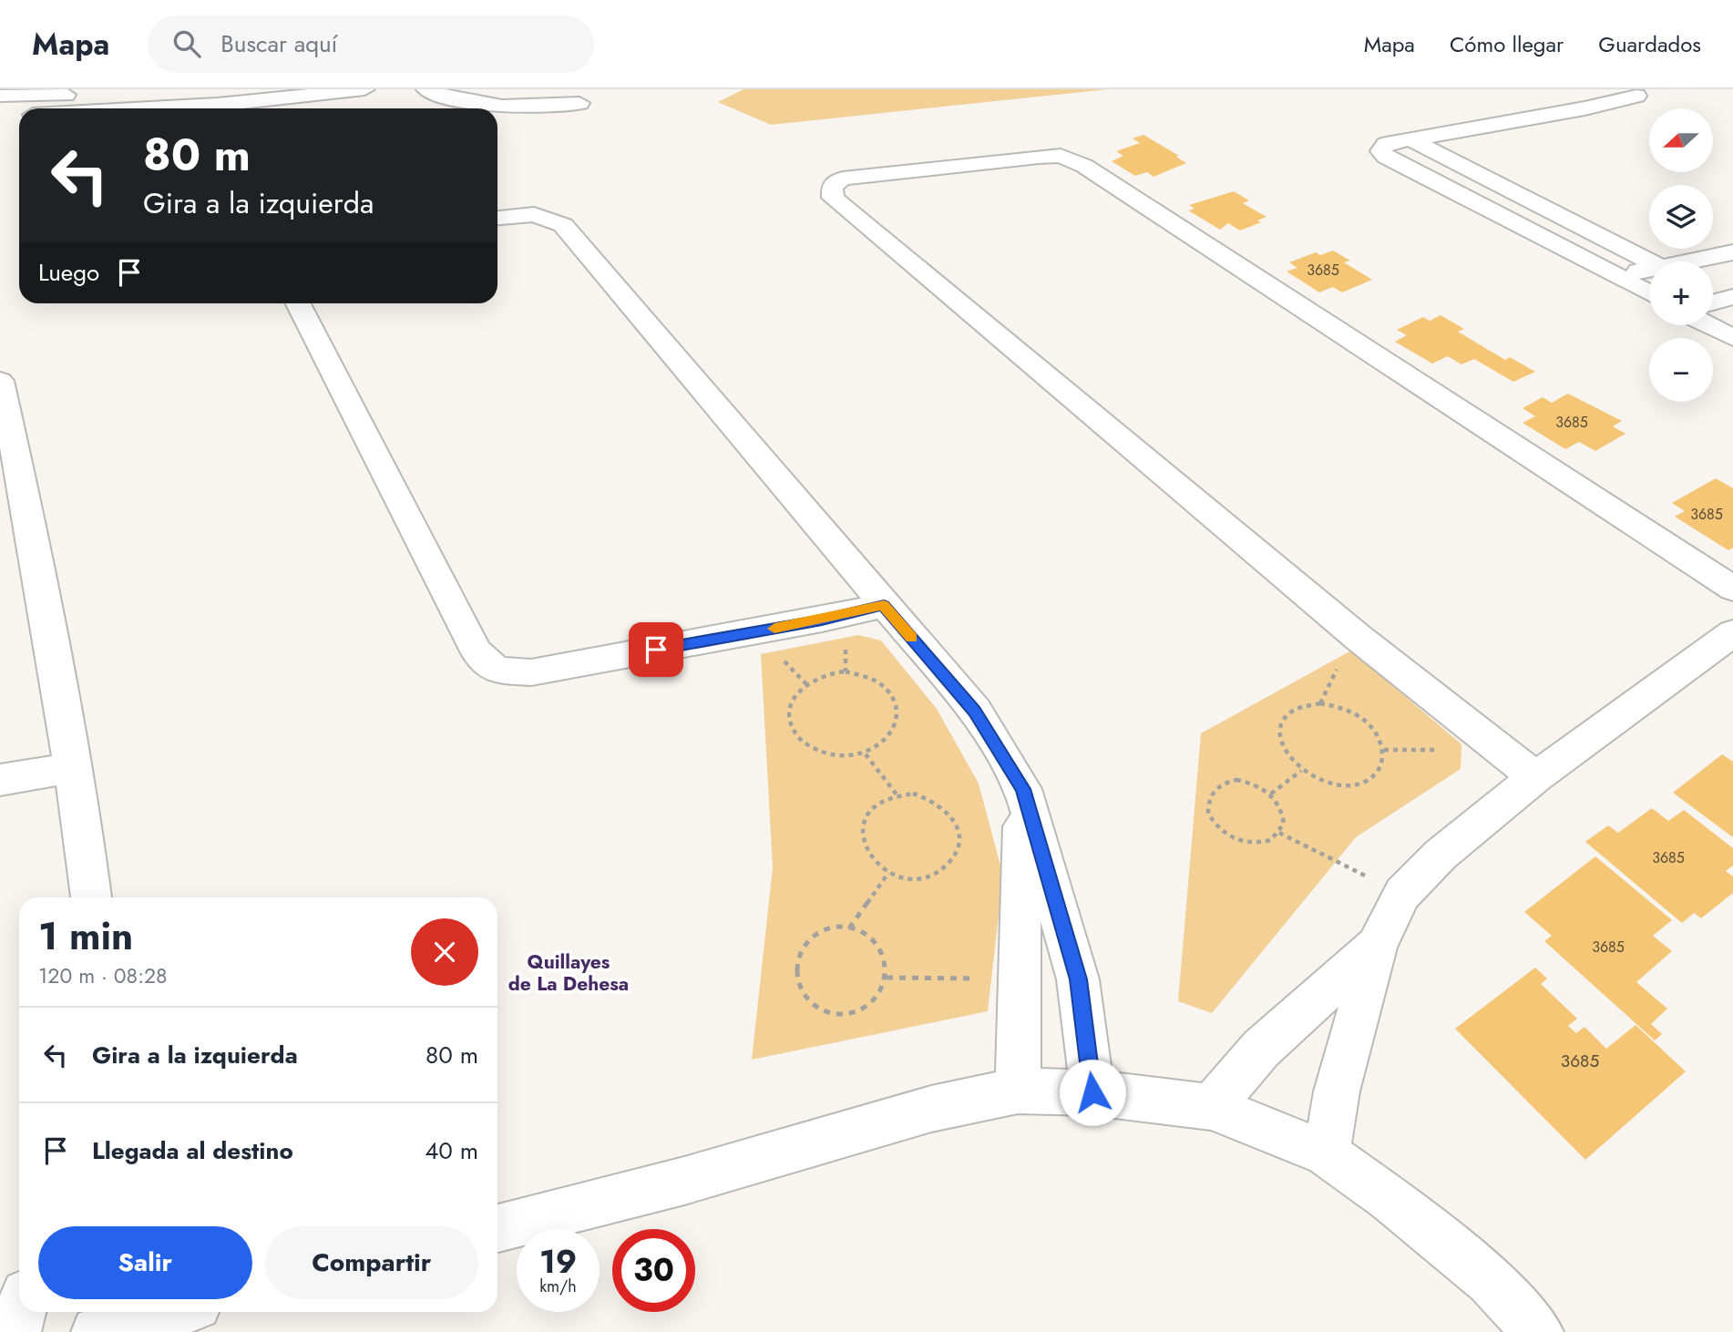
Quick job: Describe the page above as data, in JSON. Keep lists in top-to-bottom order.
{
  "districts": ["Quillayes de La Dehesa"],
  "house_numbers": [
    "3685",
    "3685",
    "3685",
    "3685",
    "3685",
    "3685"
  ],
  "north": "left",
  "page": {
    "header": "Mapa",
    "search": "Buscar aquí",
    "nav": ["Mapa", "Cómo llegar", "Guardados"],
    "map_buttons": ["+", "−"],
    "turn": ["80 m", "Gira a la izquierda"],
    "then": "Luego",
    "heading": ["1 min", "120 m · 08:28"],
    "list": [
      {
        "name": "Gira a la izquierda",
        "value": "80 m"
      },
      {
        "name": "Llegada al destino",
        "value": "40 m"
      }
    ],
    "buttons": ["Salir", "Compartir"],
    "speed": "19 km/h",
    "limit": "30"
  }
}
